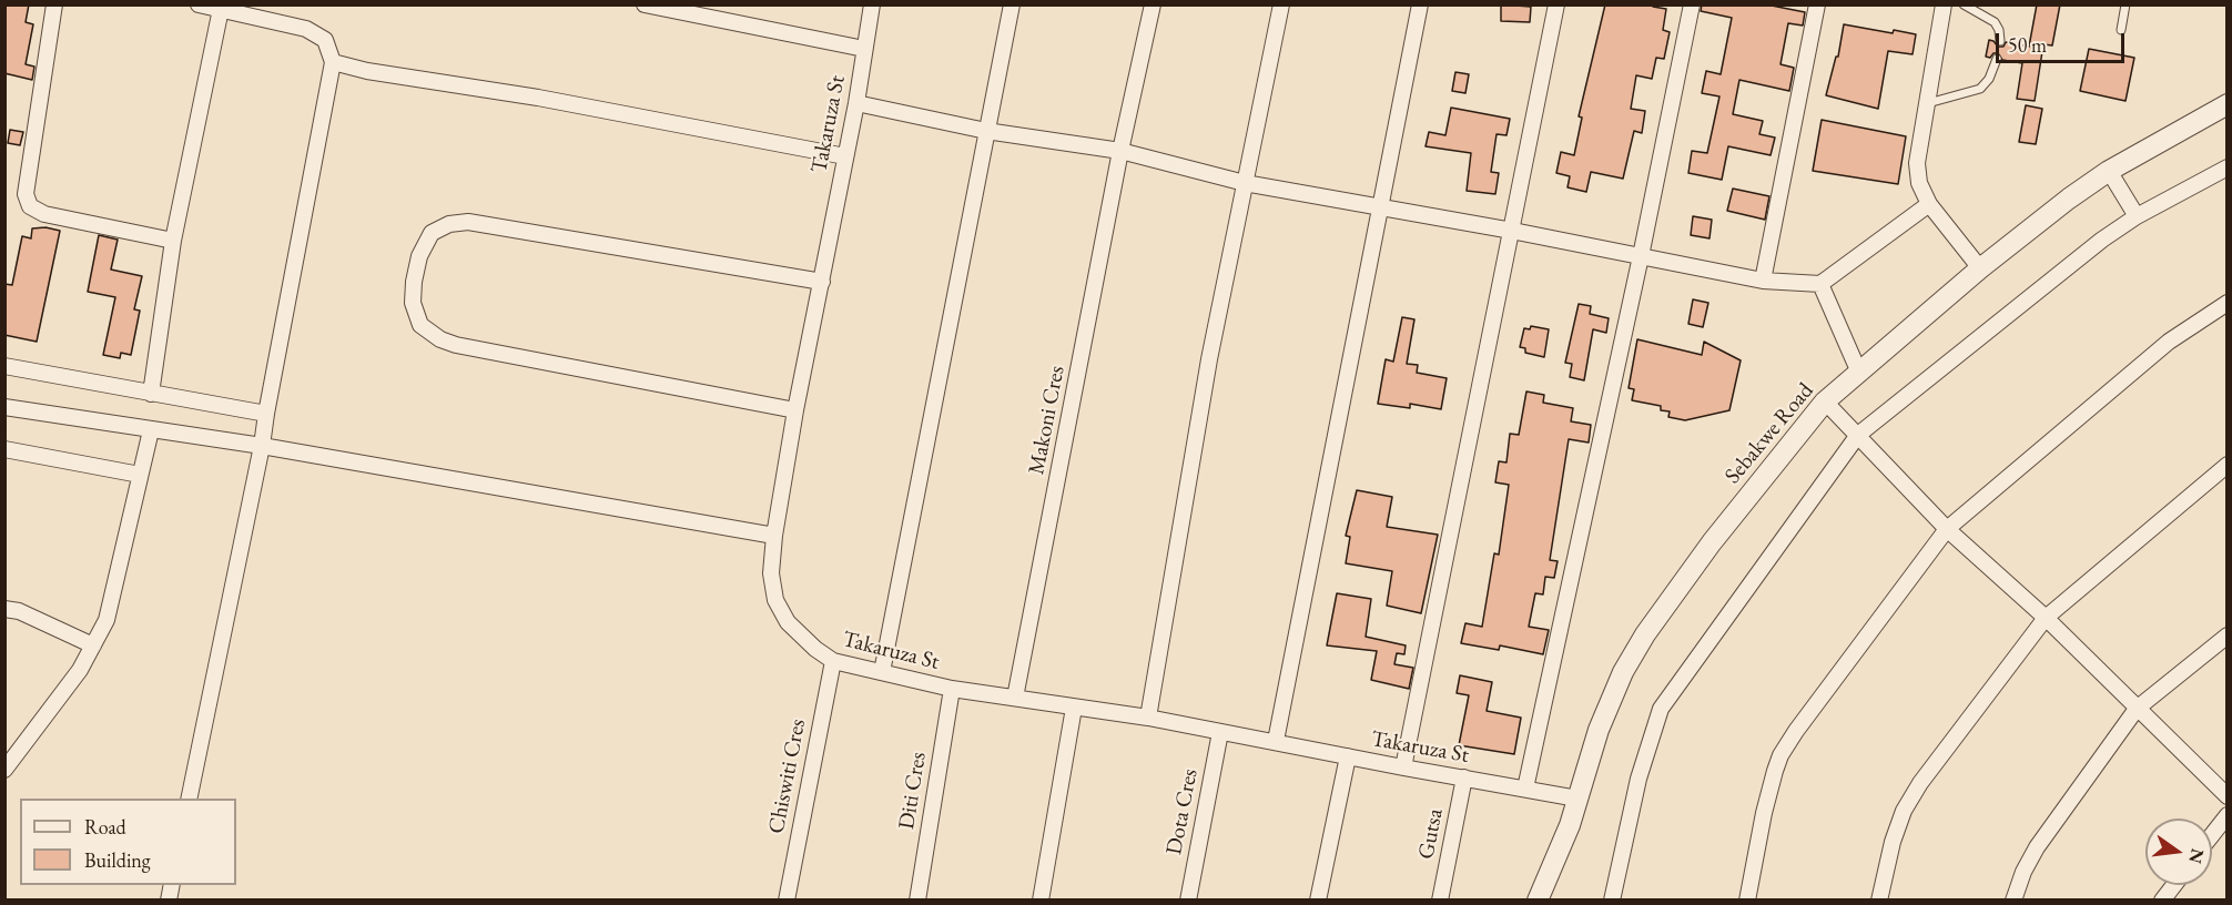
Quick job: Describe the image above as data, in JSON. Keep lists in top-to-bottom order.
{
  "streets": {
    "street": [
      "Takaruza St",
      "Makoni Cres",
      "Sebakwe Road",
      "Chiswiti Cres",
      "Diti Cres",
      "Dota Cres",
      "Gutsa"
    ]
  },
  "crossings": [
    ["Takaruza St", "Makoni Cres"],
    ["Takaruza St", "Sebakwe Road"],
    ["Takaruza St", "Chiswiti Cres"],
    ["Takaruza St", "Diti Cres"],
    ["Takaruza St", "Dota Cres"],
    ["Takaruza St", "Gutsa"]
  ],
  "legend": ["Road", "Building"],
  "scale_bar": "50 m",
  "north": "right"
}
